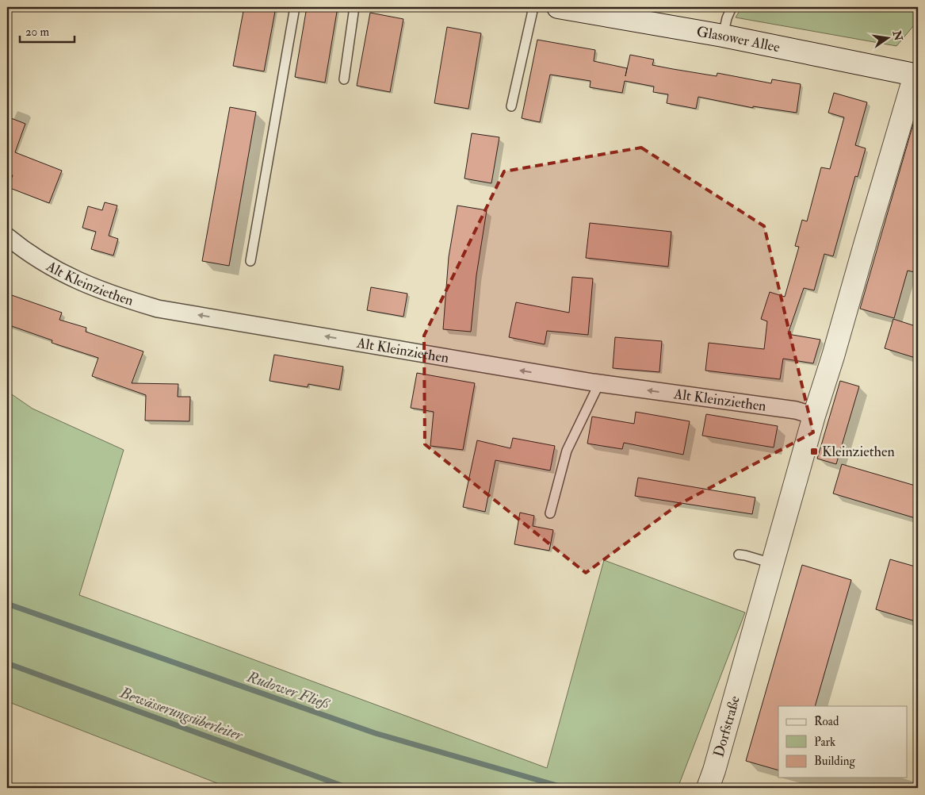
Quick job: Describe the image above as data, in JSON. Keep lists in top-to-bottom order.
{
  "streets": {
    "street": ["Glasower Allee", "Alt Kleinziethen", "Dorfstraße"]
  },
  "one_way": ["Alt Kleinziethen"],
  "water": ["Rudower Fließ", "Bewässerungsüberleiter"],
  "places": {
    "transit": ["Kleinziethen"]
  },
  "legend": ["Road", "Park", "Building"],
  "scale_bar": "20 m",
  "north": "right"
}
